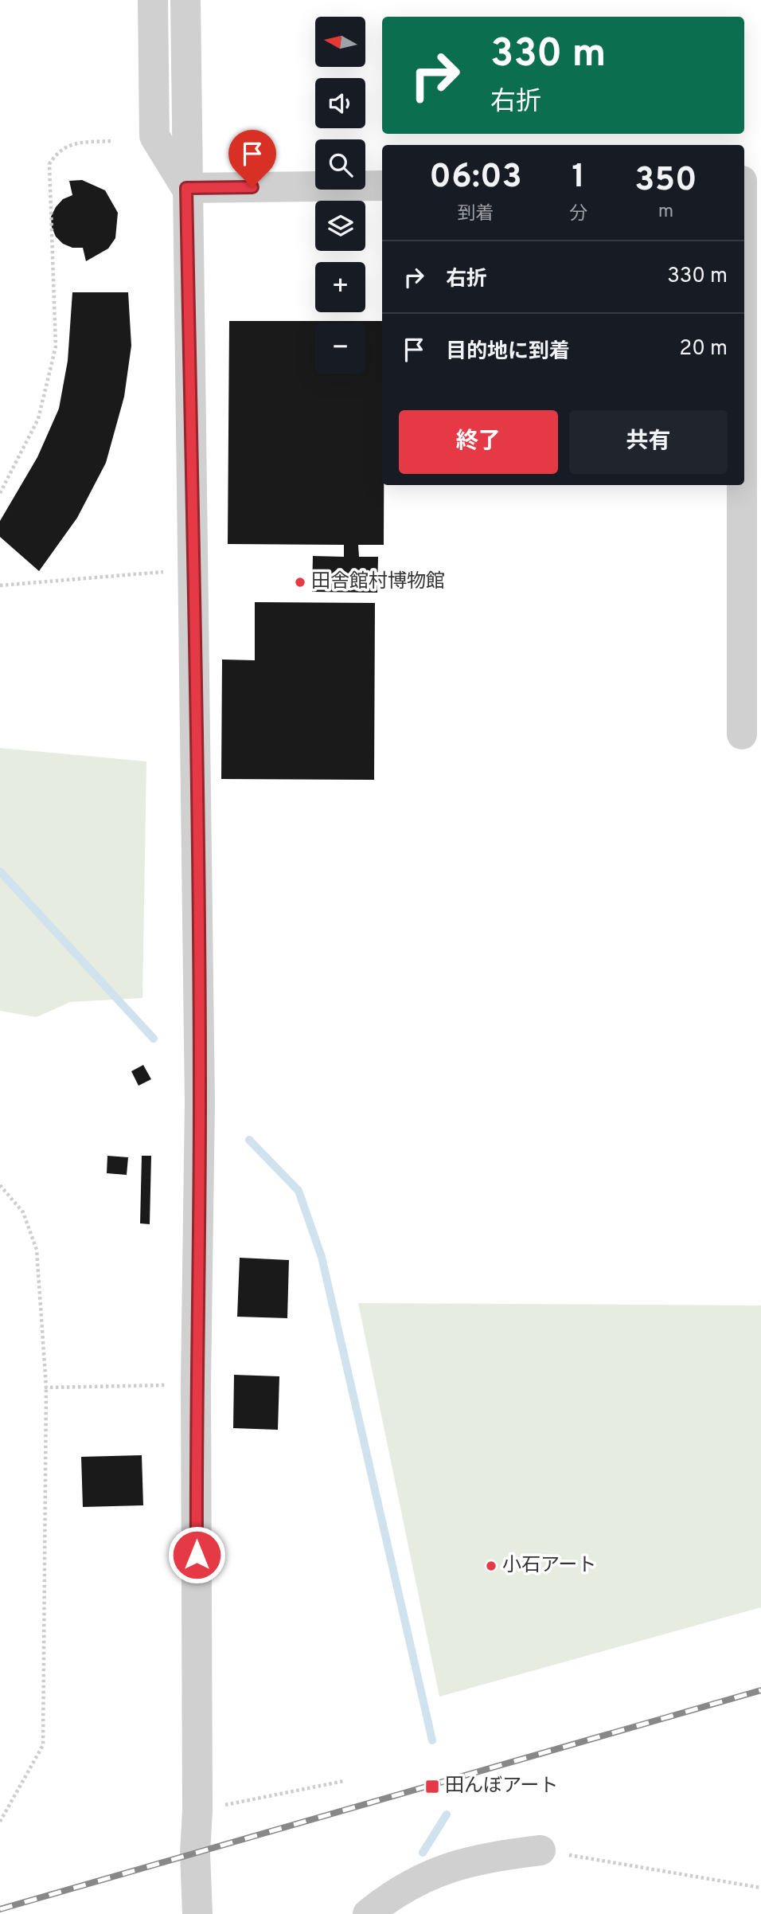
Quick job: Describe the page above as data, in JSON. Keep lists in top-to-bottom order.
{
  "places": {
    "other": ["田舎館村博物館", "小石アート"],
    "transit": ["田んぼアート"]
  },
  "north": "left",
  "page": {
    "map_buttons": ["+", "−"],
    "turn": ["330 m", "右折"],
    "eta": [
      "06:03",
      "到着",
      "1",
      "分",
      "350",
      "m"
    ],
    "list": [
      {
        "name": "右折",
        "value": "330 m"
      },
      {
        "name": "目的地に到着",
        "value": "20 m"
      }
    ],
    "buttons": ["終了", "共有"]
  }
}
